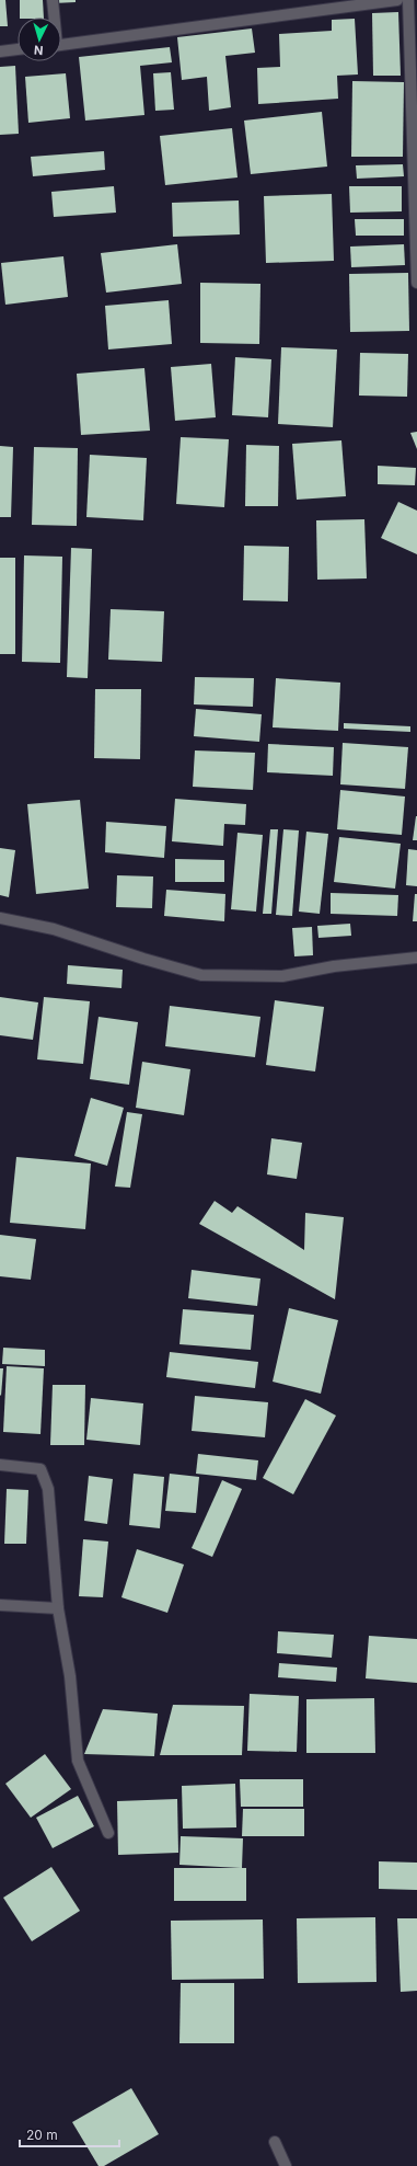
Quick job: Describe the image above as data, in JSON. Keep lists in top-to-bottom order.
{
  "scale_bar": "20 m",
  "north": "bottom"
}
